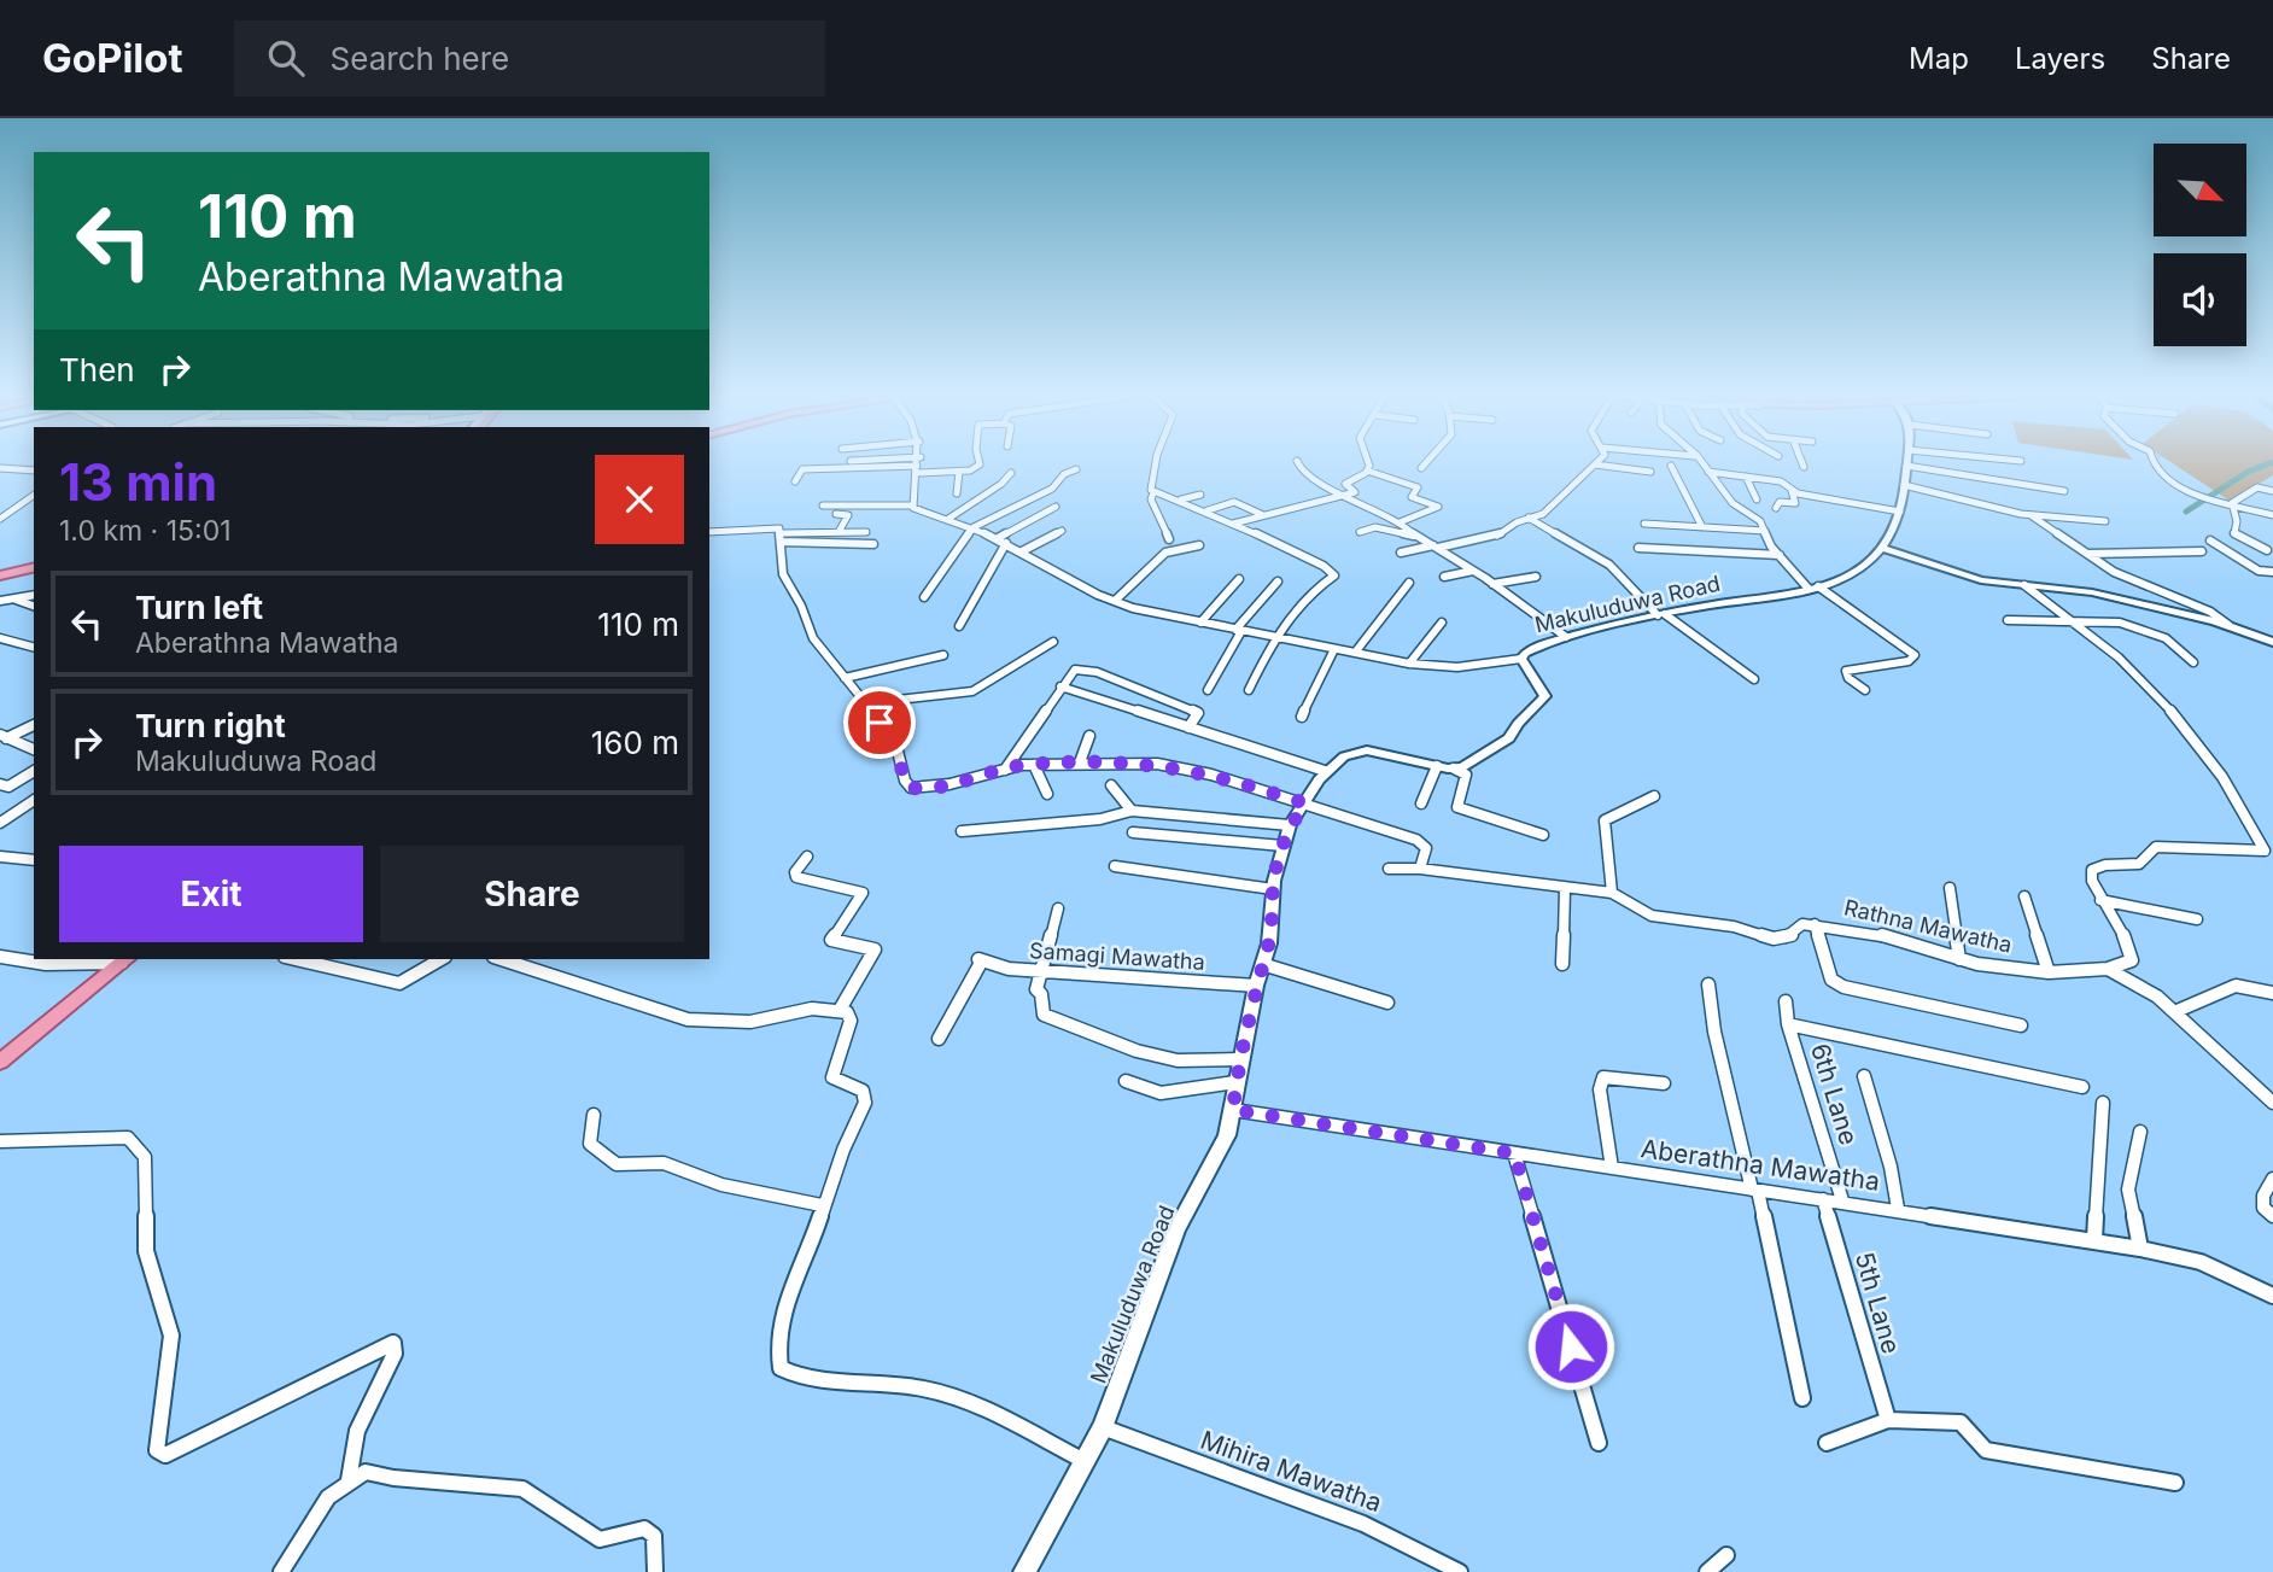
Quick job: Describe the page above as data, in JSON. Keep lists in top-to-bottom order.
{
  "streets": {
    "street": [
      "Makuluduwa Road",
      "Rathna Mawatha",
      "Samagi Mawatha",
      "6th Lane",
      "Aberathna Mawatha",
      "5th Lane",
      "Mihira Mawatha"
    ]
  },
  "crossings": [
    ["Makuluduwa Road", "Samagi Mawatha"],
    ["Makuluduwa Road", "Aberathna Mawatha"],
    ["Makuluduwa Road", "Mihira Mawatha"],
    ["6th Lane", "Aberathna Mawatha"],
    ["Aberathna Mawatha", "5th Lane"]
  ],
  "north": "bottom right",
  "page": {
    "header": "GoPilot",
    "search": "Search here",
    "nav": ["Map", "Layers", "Share"],
    "turn": ["110 m", "Aberathna Mawatha"],
    "then": "Then",
    "heading": ["13 min", "1.0 km · 15:01"],
    "list": [
      {
        "name": "Turn left",
        "note": "Aberathna Mawatha",
        "value": "110 m"
      },
      {
        "name": "Turn right",
        "note": "Makuluduwa Road",
        "value": "160 m"
      }
    ],
    "buttons": ["Exit", "Share"]
  }
}
